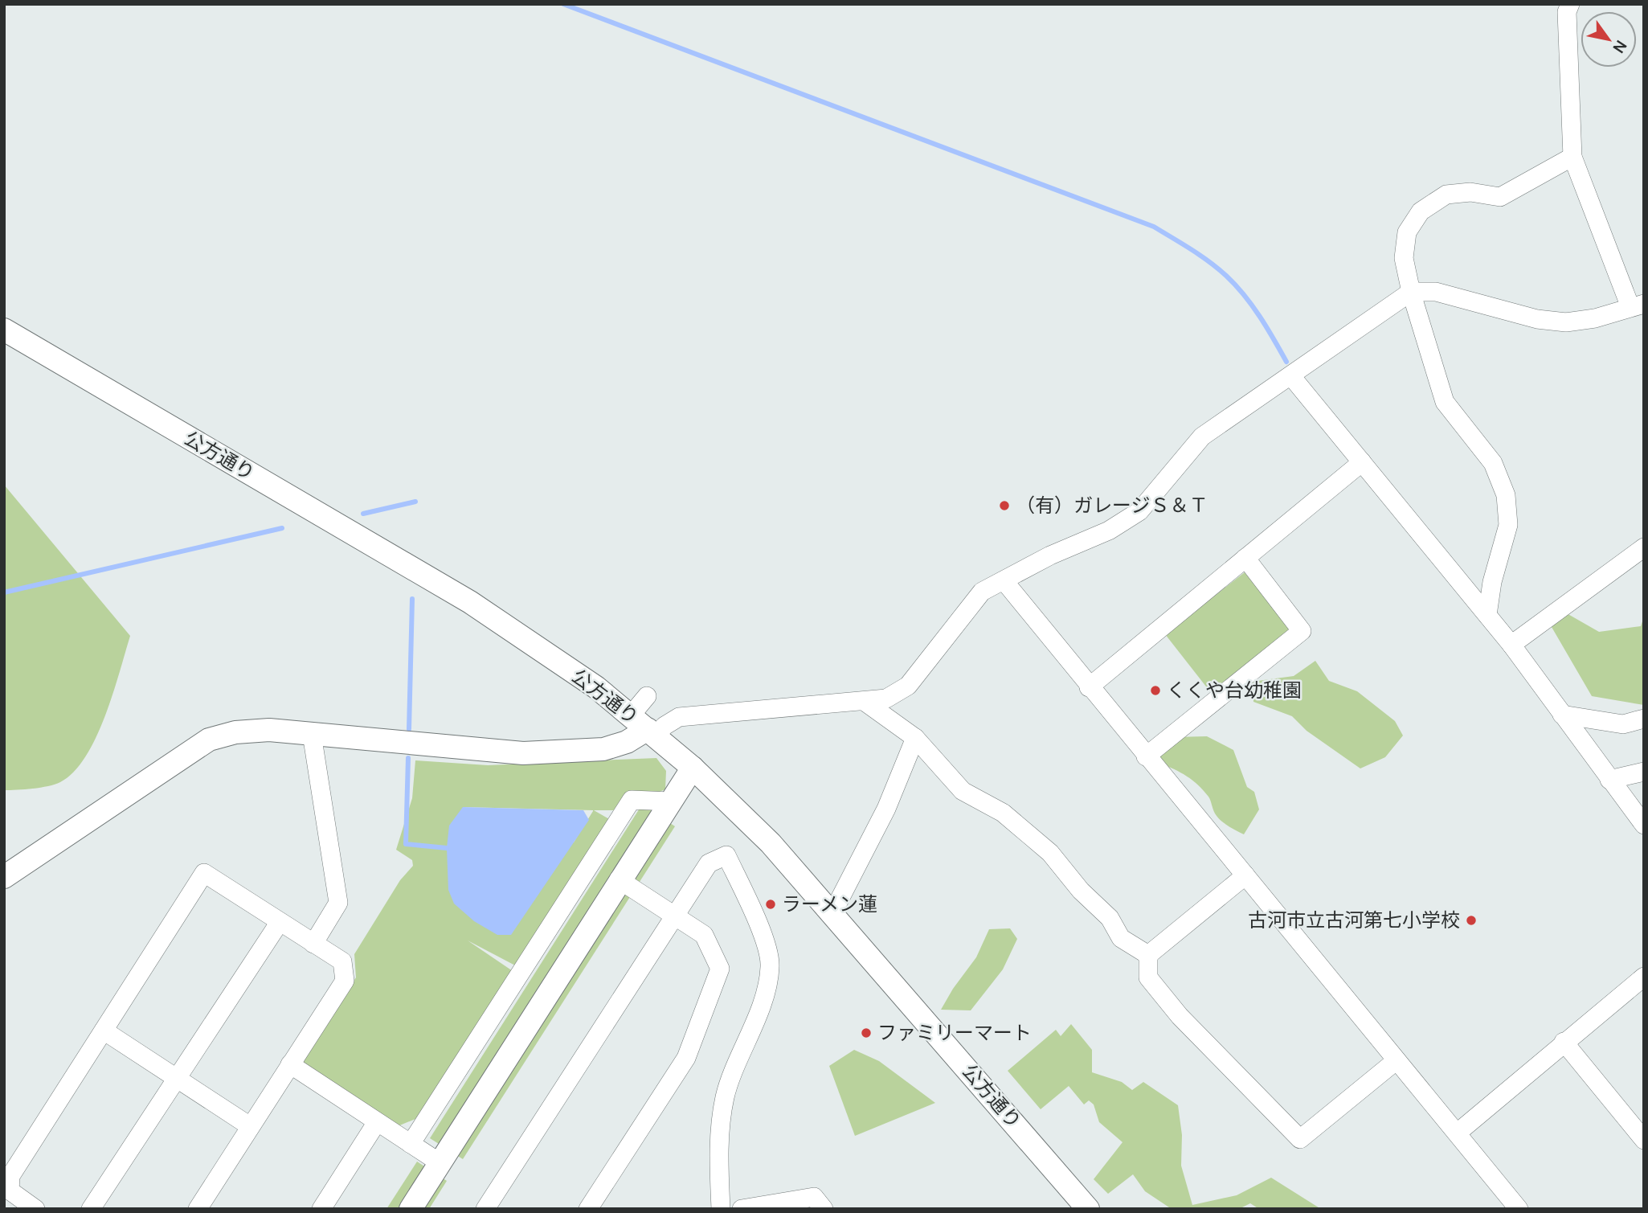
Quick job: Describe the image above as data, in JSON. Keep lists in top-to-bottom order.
{
  "streets": {
    "street": ["公方通り"]
  },
  "places": [
    "（有）ガレージＳ＆Ｔ",
    "くくや台幼稚園",
    "ラーメン蓮",
    "古河市立古河第七小学校",
    "ファミリーマート"
  ],
  "north": "bottom right"
}
